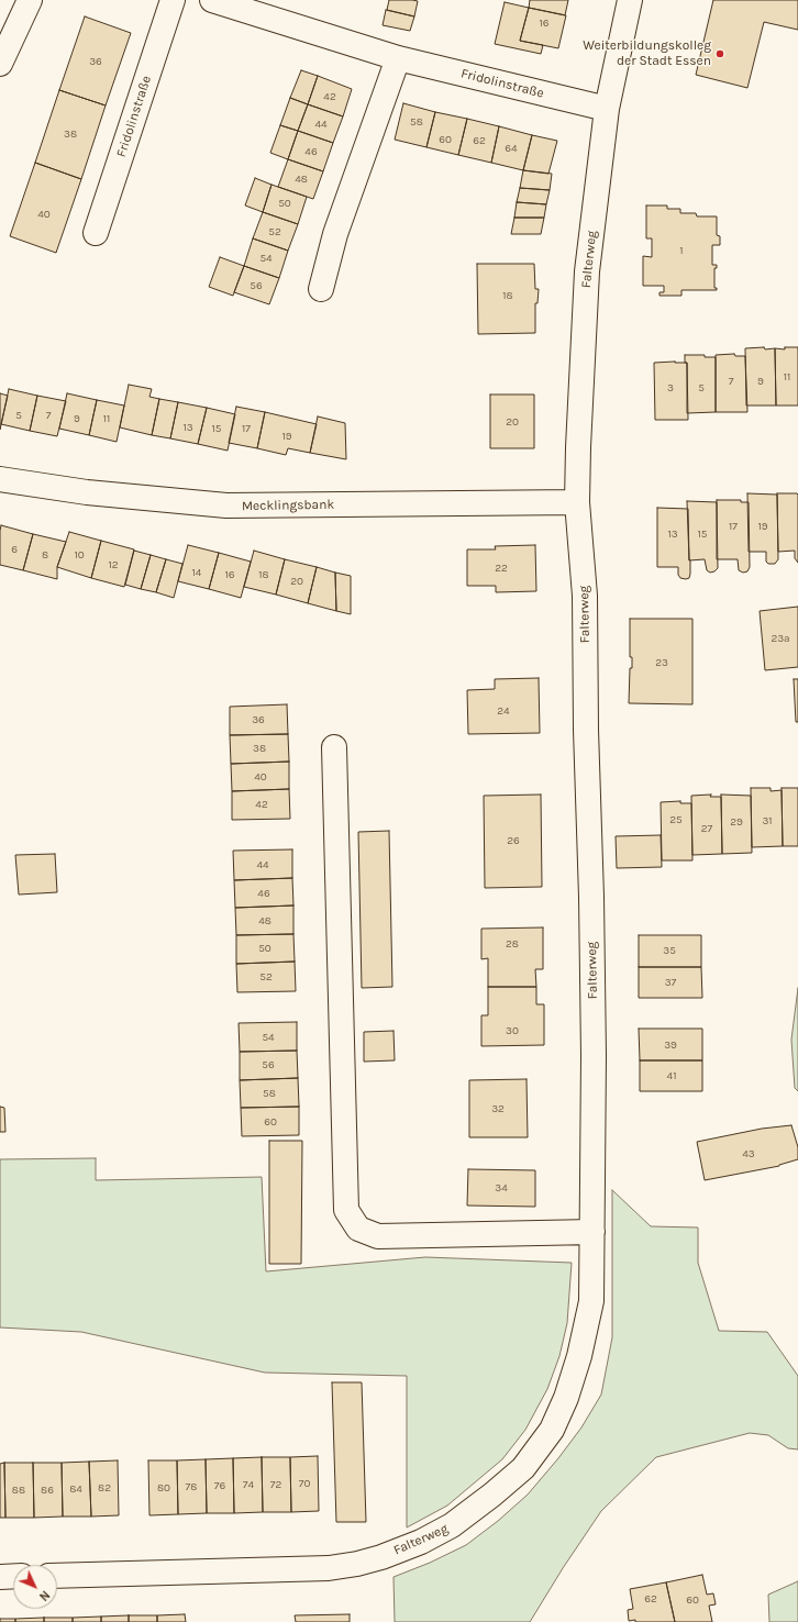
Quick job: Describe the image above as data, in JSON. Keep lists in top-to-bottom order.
{
  "streets": {
    "street": ["Fridolinstraße", "Falterweg", "Mecklingsbank"]
  },
  "crossings": [
    ["Fridolinstraße", "Falterweg"],
    ["Falterweg", "Mecklingsbank"]
  ],
  "places": ["Weiterbildungskolleg der Stadt Essen"],
  "house_numbers": [
    "16",
    "36",
    "42",
    "58",
    "44",
    "38",
    "60",
    "62",
    "64",
    "46",
    "48",
    "50",
    "40",
    "52",
    "1",
    "54",
    "56",
    "18",
    "11",
    "7",
    "9",
    "3",
    "5",
    "5",
    "7",
    "9",
    "11",
    "20",
    "13",
    "15",
    "17",
    "19",
    "17",
    "19",
    "13",
    "15",
    "6",
    "8",
    "10",
    "12",
    "22",
    "14",
    "16",
    "18",
    "20",
    "23a",
    "23",
    "24",
    "36",
    "38",
    "40",
    "42",
    "25",
    "31",
    "29",
    "27",
    "26",
    "44",
    "46",
    "48",
    "28",
    "50",
    "35",
    "52",
    "37",
    "30",
    "54",
    "39",
    "56",
    "41",
    "58",
    "32",
    "60",
    "43",
    "34",
    "70",
    "74",
    "72",
    "76",
    "78",
    "82",
    "80",
    "84",
    "88",
    "86",
    "62",
    "60"
  ],
  "north": "bottom right"
}
